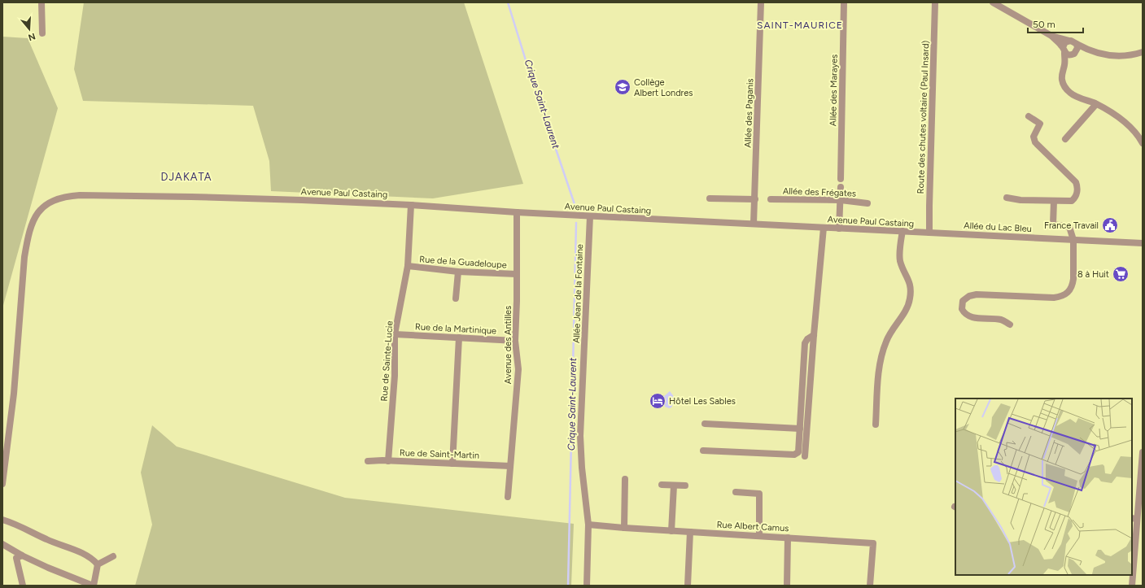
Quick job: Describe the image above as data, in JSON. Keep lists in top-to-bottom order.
{
  "streets": {
    "street": [
      "Allée des Marayes",
      "Allée des Paganis",
      "Route des chutes voltaire (Paul Insard)",
      "Allée des Frégates",
      "Avenue Paul Castaing",
      "Allée du Lac Bleu",
      "Rue de la Guadeloupe",
      "Allée Jean de la Fontaine",
      "Rue de la Martinique",
      "Avenue des Antilles",
      "Rue de Sainte-Lucie",
      "Rue de Saint-Martin",
      "Rue Albert Camus"
    ]
  },
  "crossings": [
    ["Allée des Paganis", "Avenue Paul Castaing"],
    ["Route des chutes voltaire (Paul Insard)", "Avenue Paul Castaing"],
    ["Route des chutes voltaire (Paul Insard)", "Allée du Lac Bleu"],
    ["Avenue Paul Castaing", "Allée du Lac Bleu"],
    ["Avenue Paul Castaing", "Allée Jean de la Fontaine"],
    ["Avenue Paul Castaing", "Avenue des Antilles"],
    ["Avenue Paul Castaing", "Rue de Sainte-Lucie"],
    ["Rue de la Guadeloupe", "Avenue des Antilles"],
    ["Rue de la Guadeloupe", "Rue de Sainte-Lucie"],
    ["Allée Jean de la Fontaine", "Rue Albert Camus"],
    ["Rue de la Martinique", "Avenue des Antilles"],
    ["Rue de la Martinique", "Rue de Sainte-Lucie"],
    ["Avenue des Antilles", "Rue de Saint-Martin"],
    ["Rue de Sainte-Lucie", "Rue de Saint-Martin"]
  ],
  "districts": ["SAINT-MAURICE", "DJAKATA"],
  "water": ["Crique Saint-Laurent"],
  "places": {
    "school or university": ["Collège Albert Londres"],
    "public building": ["France Travail"],
    "supermarket": ["8 à Huit"],
    "hotel": ["Hôtel Les Sables"]
  },
  "scale_bar": "50 m",
  "north": "bottom"
}
